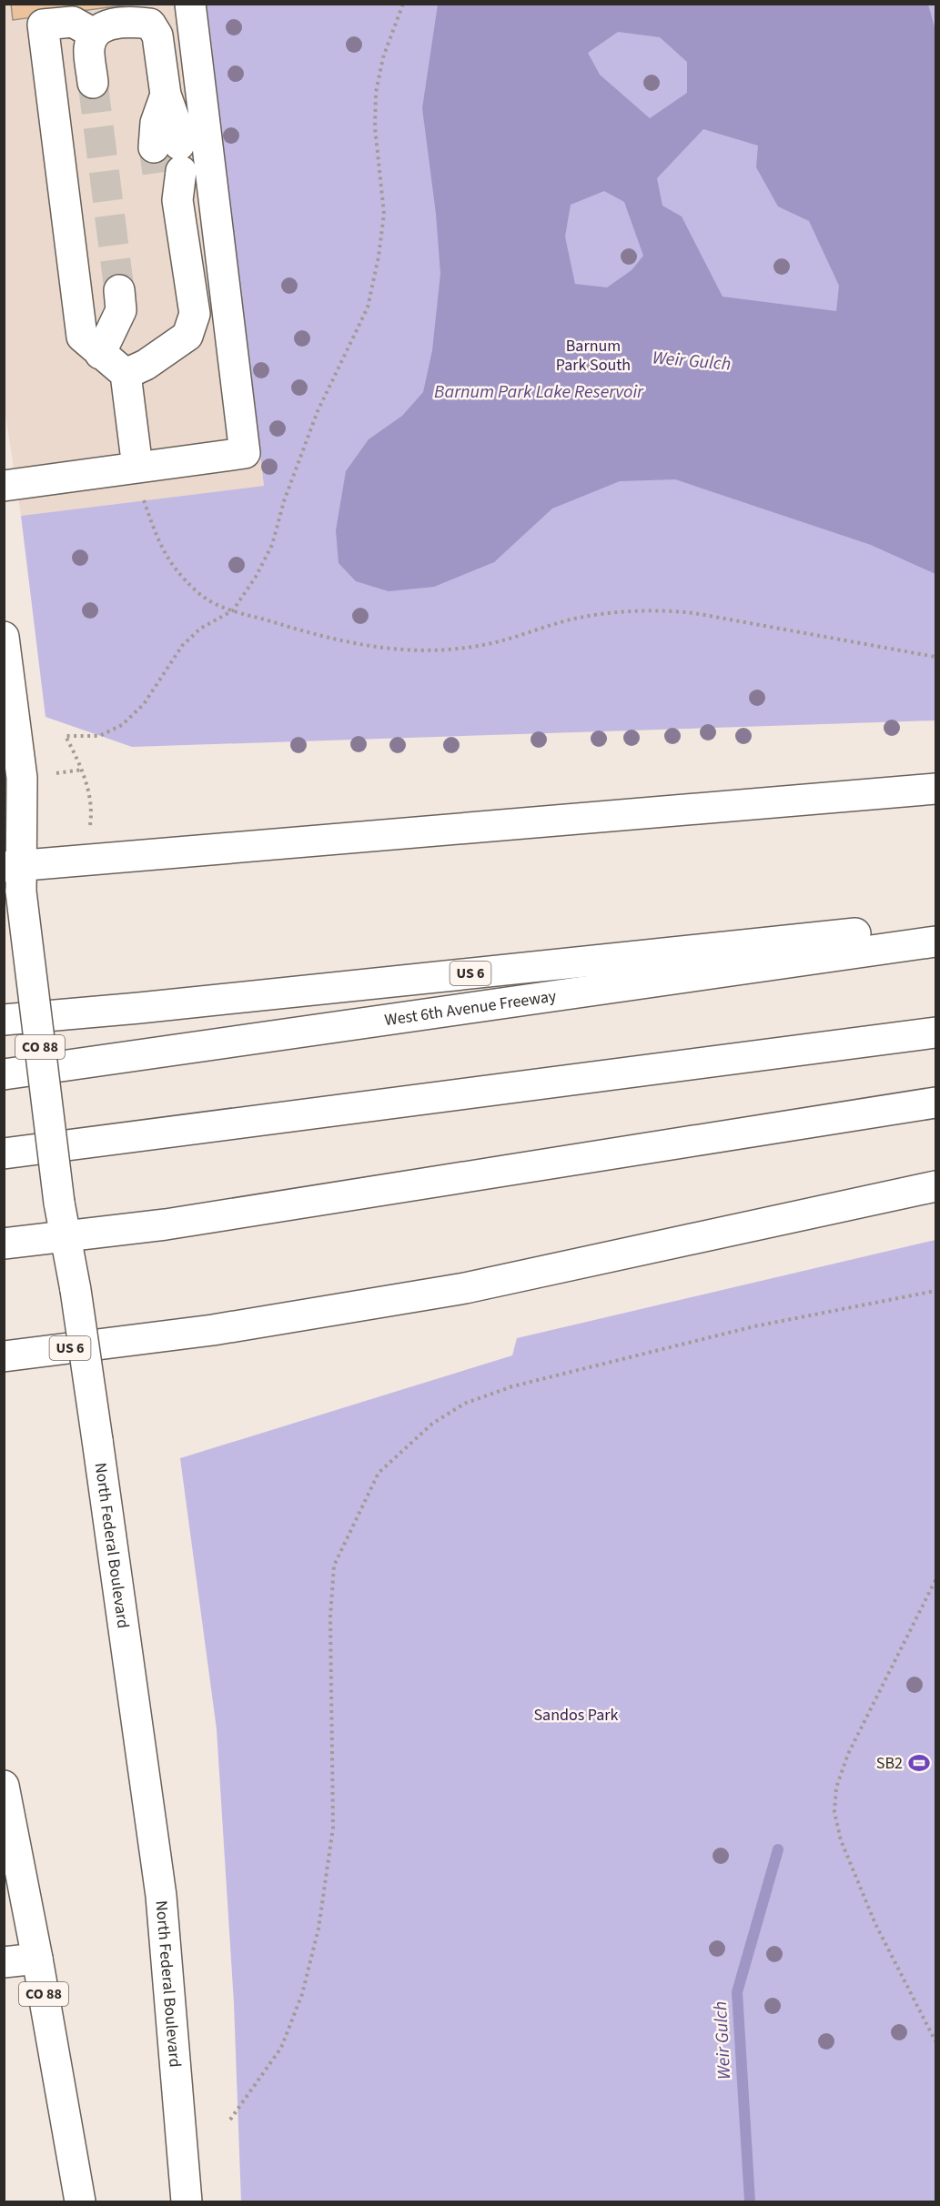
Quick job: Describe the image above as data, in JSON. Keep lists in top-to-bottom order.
{
  "streets": {
    "main road": [
      "US 6",
      "West 6th Avenue Freeway",
      "CO 88",
      "North Federal Boulevard"
    ]
  },
  "water": ["Weir Gulch", "Barnum Park Lake Reservoir"],
  "parks": ["Barnum Park South", "Sandos Park"],
  "places": {
    "sports": ["SB2"]
  }
}
